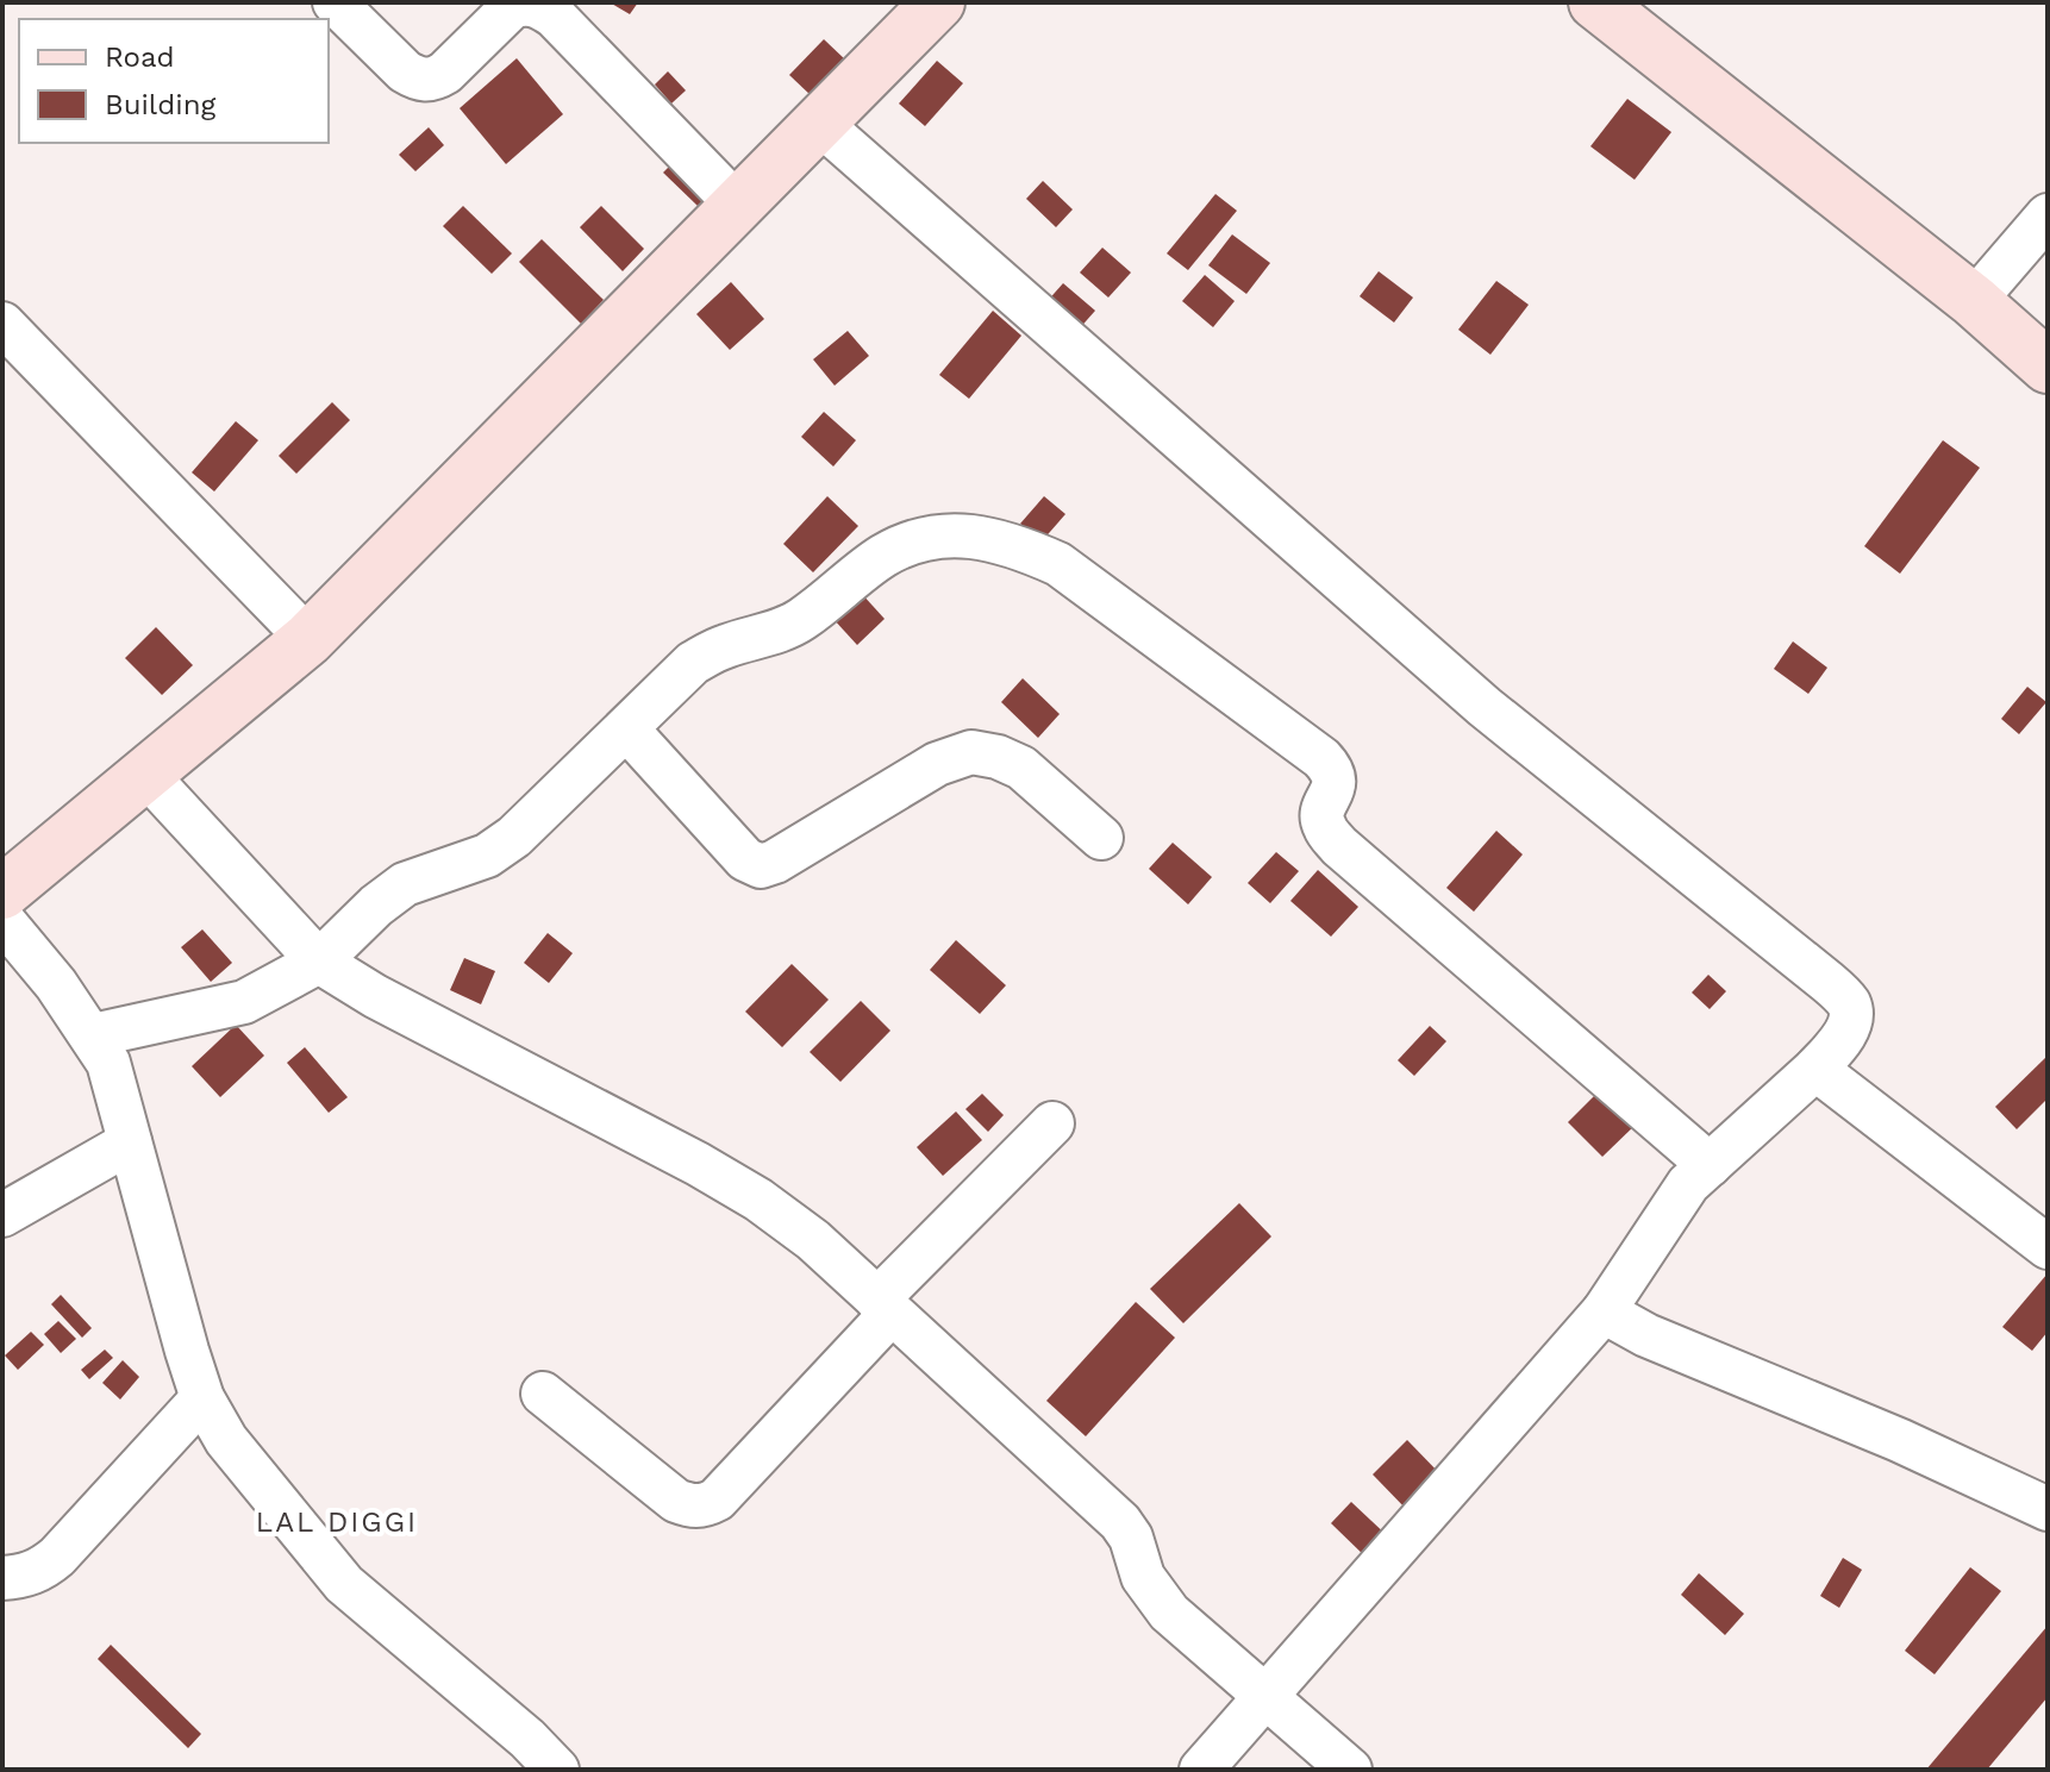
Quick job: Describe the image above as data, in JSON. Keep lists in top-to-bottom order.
{
  "districts": ["LAL DIGGI"],
  "legend": ["Road", "Building"]
}
